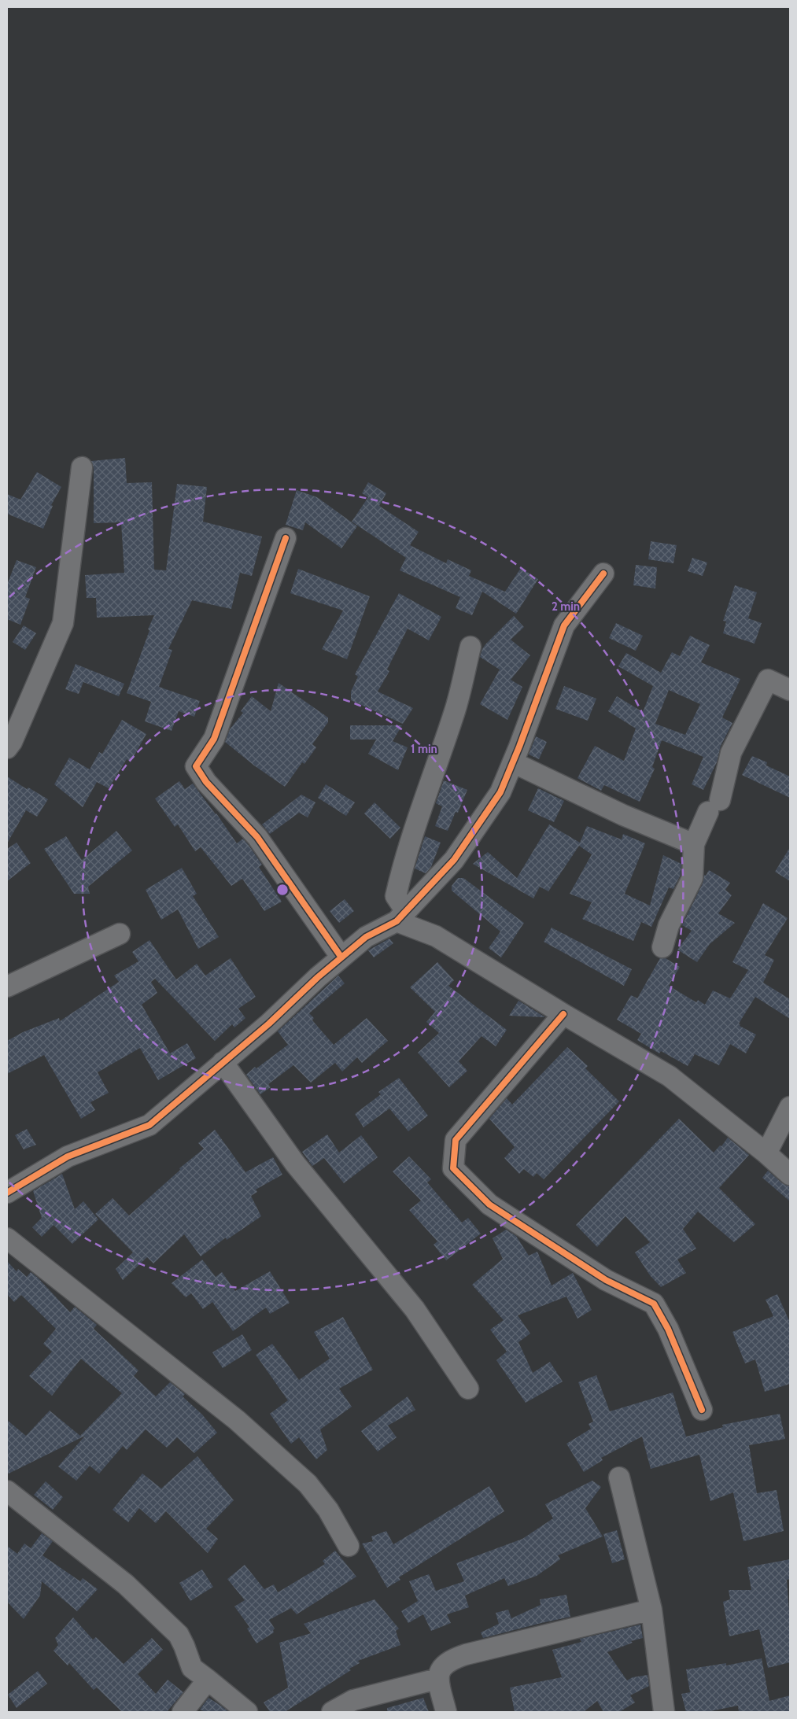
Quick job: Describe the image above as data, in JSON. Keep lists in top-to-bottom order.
{
  "rings": ["2 min", "1 min"]
}
